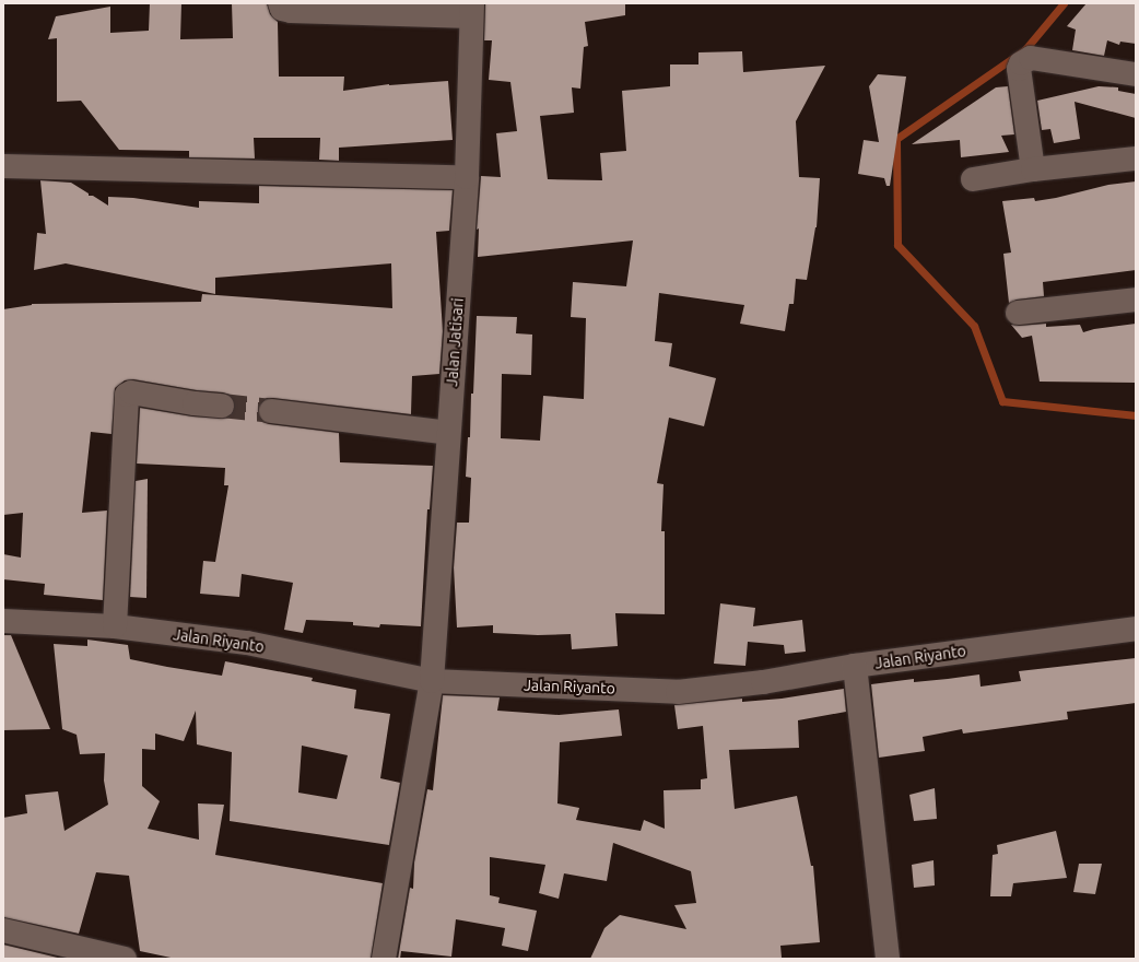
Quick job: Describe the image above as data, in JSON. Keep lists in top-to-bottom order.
{
  "streets": {
    "street": ["Jalan Jatisari", "Jalan Riyanto"]
  },
  "crossings": [
    ["Jalan Jatisari", "Jalan Riyanto"]
  ]
}
